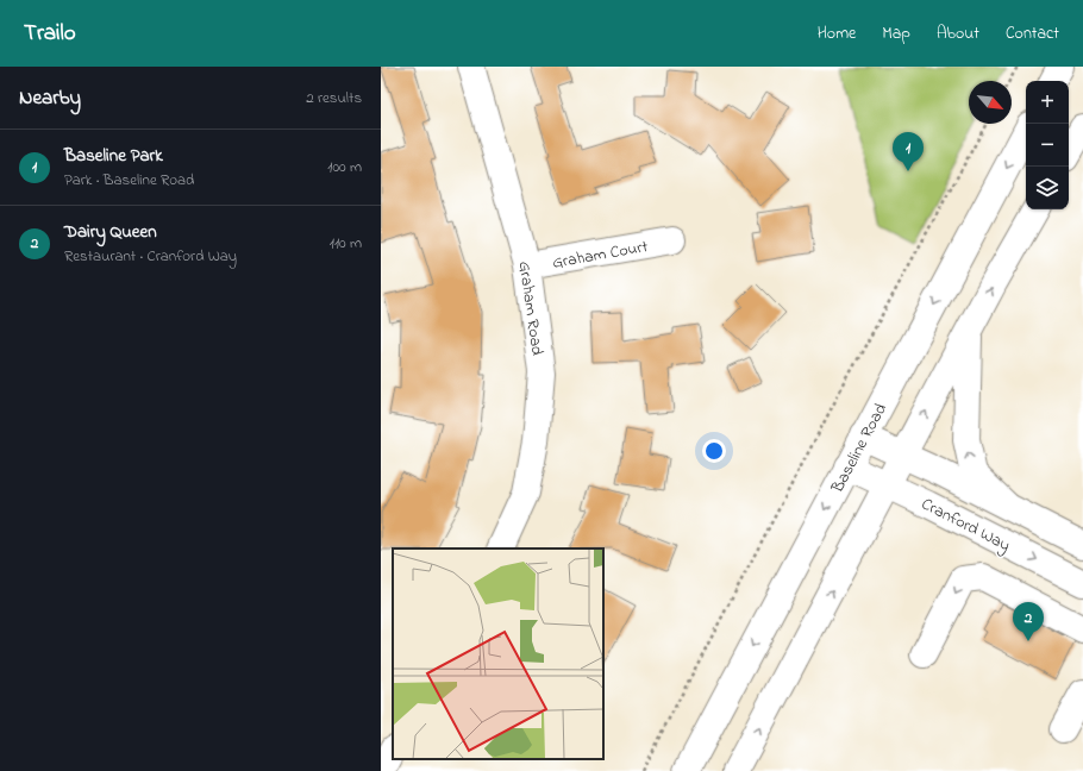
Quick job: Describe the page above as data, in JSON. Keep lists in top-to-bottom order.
{
  "streets": {
    "main road": [
      "Graham Court",
      "Graham Road",
      "Baseline Road",
      "Cranford Way"
    ]
  },
  "crossings": [
    ["Graham Court", "Graham Road"],
    ["Baseline Road", "Cranford Way"]
  ],
  "north": "bottom right",
  "page": {
    "header": "Trailo",
    "nav": [
      "Home",
      "Map",
      "About",
      "Contact"
    ],
    "heading": ["Nearby", "2 results"],
    "map_buttons": ["+", "−"],
    "list": [
      {
        "mark": "1",
        "name": "Baseline Park",
        "note": "Park · Baseline Road",
        "value": "100 m"
      },
      {
        "mark": "2",
        "name": "Dairy Queen",
        "note": "Restaurant · Cranford Way",
        "value": "110 m"
      }
    ],
    "pins": ["1", "2"]
  }
}
